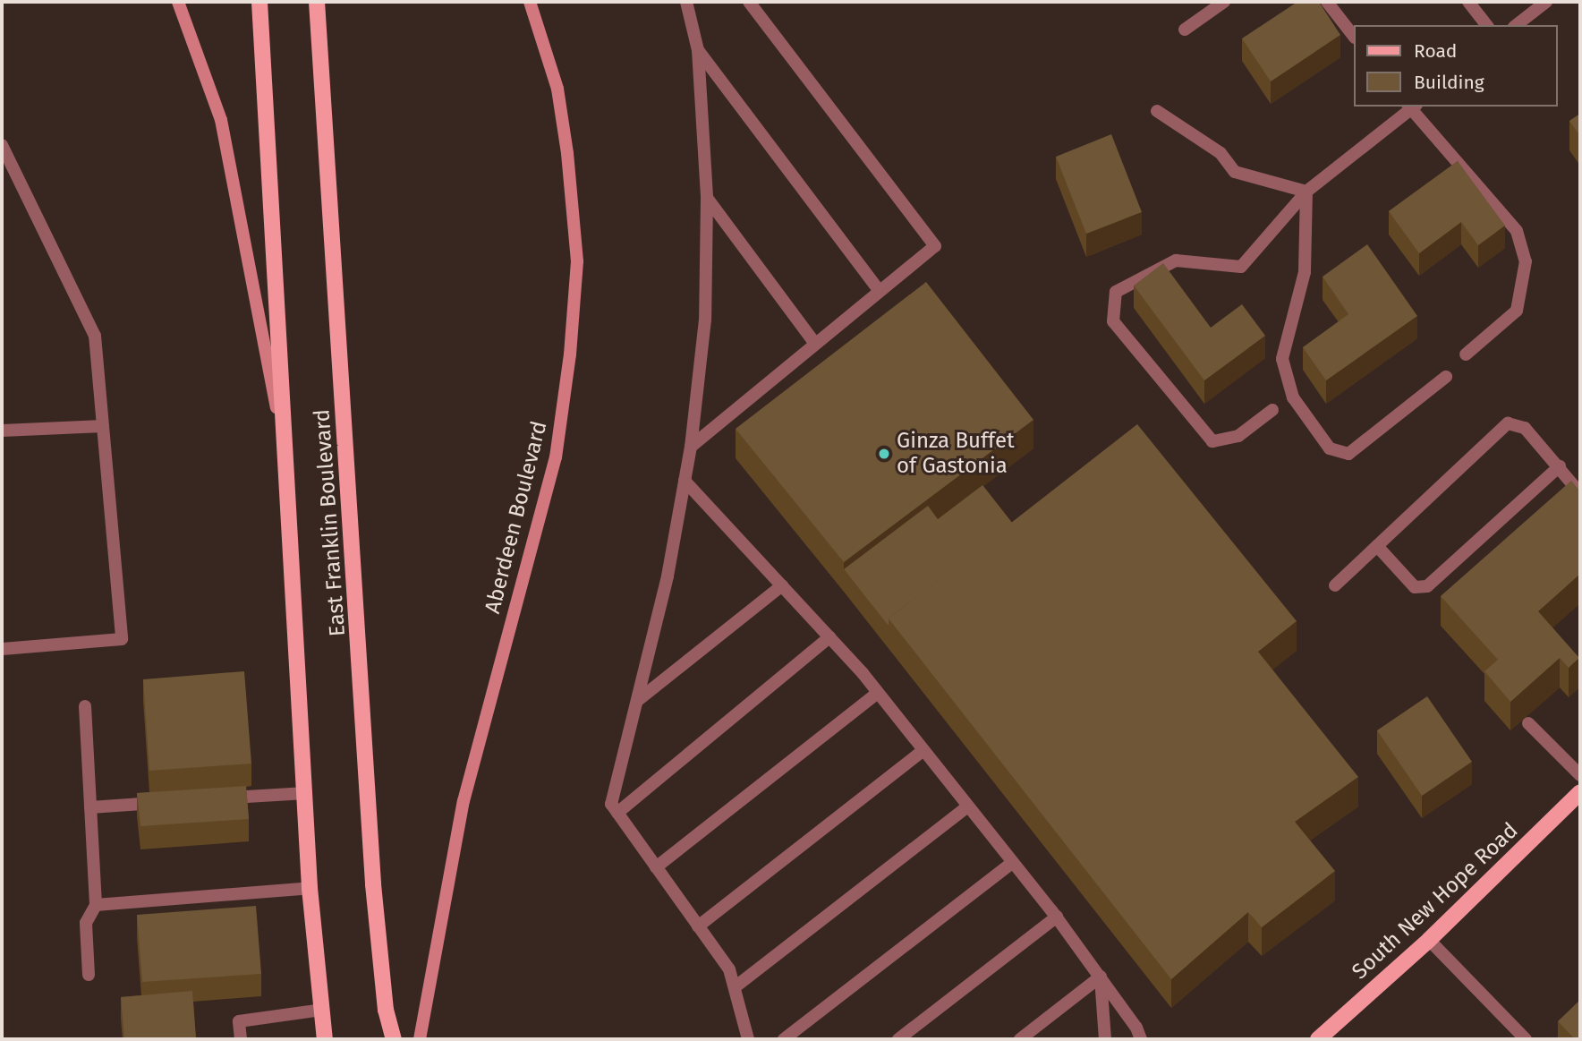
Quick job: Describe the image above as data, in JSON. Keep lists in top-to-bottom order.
{
  "streets": {
    "main road": ["Aberdeen Boulevard", "East Franklin Boulevard", "South New Hope Road"]
  },
  "places": ["Ginza Buffet of Gastonia"],
  "legend": ["Road", "Building"]
}
